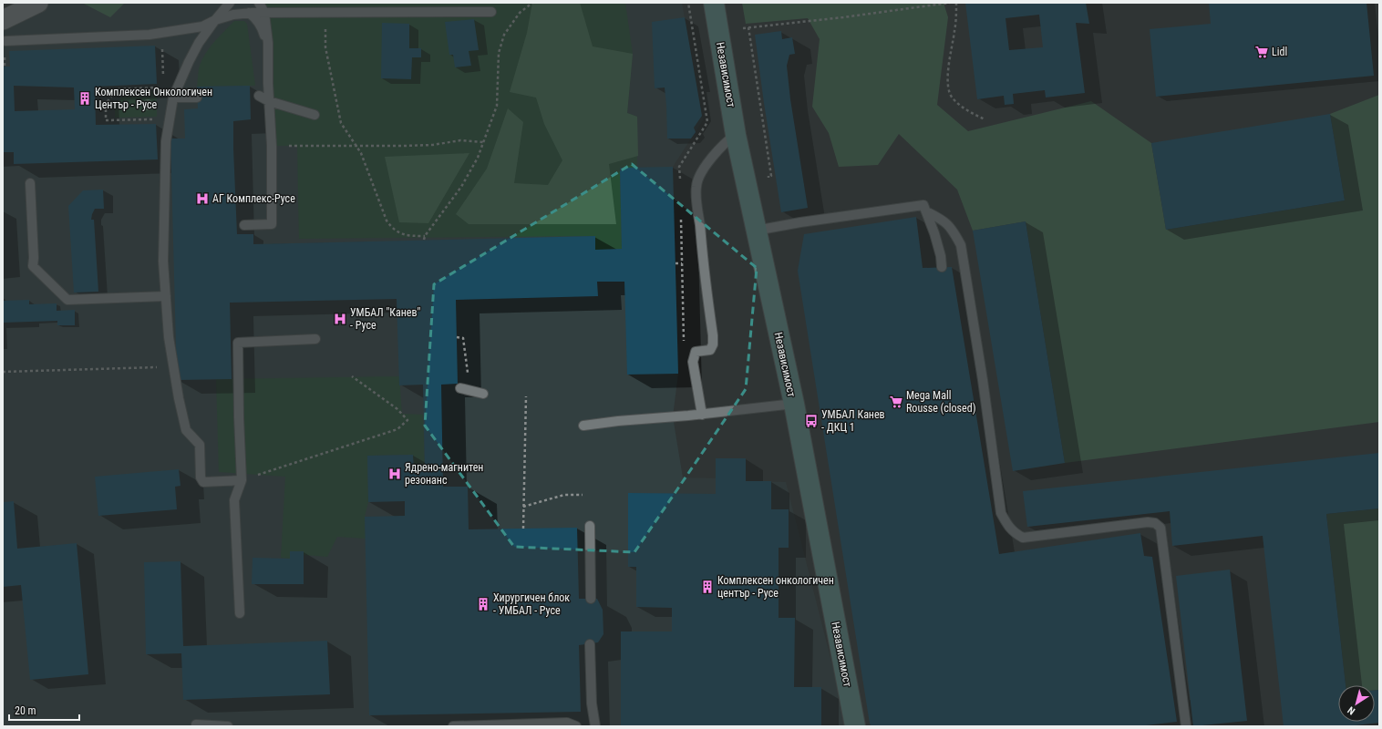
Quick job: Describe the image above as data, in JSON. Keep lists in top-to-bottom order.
{
  "streets": {
    "street": ["Независимост"]
  },
  "places": {
    "supermarket": ["Lidl", "Mega Mall Rousse (closed)"],
    "building": ["Комплексен Онкологичен Център - Русе", "Комплексен онкологичен център - Русе", "Хирургичен блок - УМБАЛ - Русе"],
    "hospital": ["АГ Комплекс-Русе", "УМБАЛ \"Канев\" - Русе", "Ядрено-магнитен резонанс"],
    "bus stop": ["УМБАЛ Канев - ДКЦ 1"]
  },
  "scale_bar": "20 m",
  "north": "bottom left"
}
